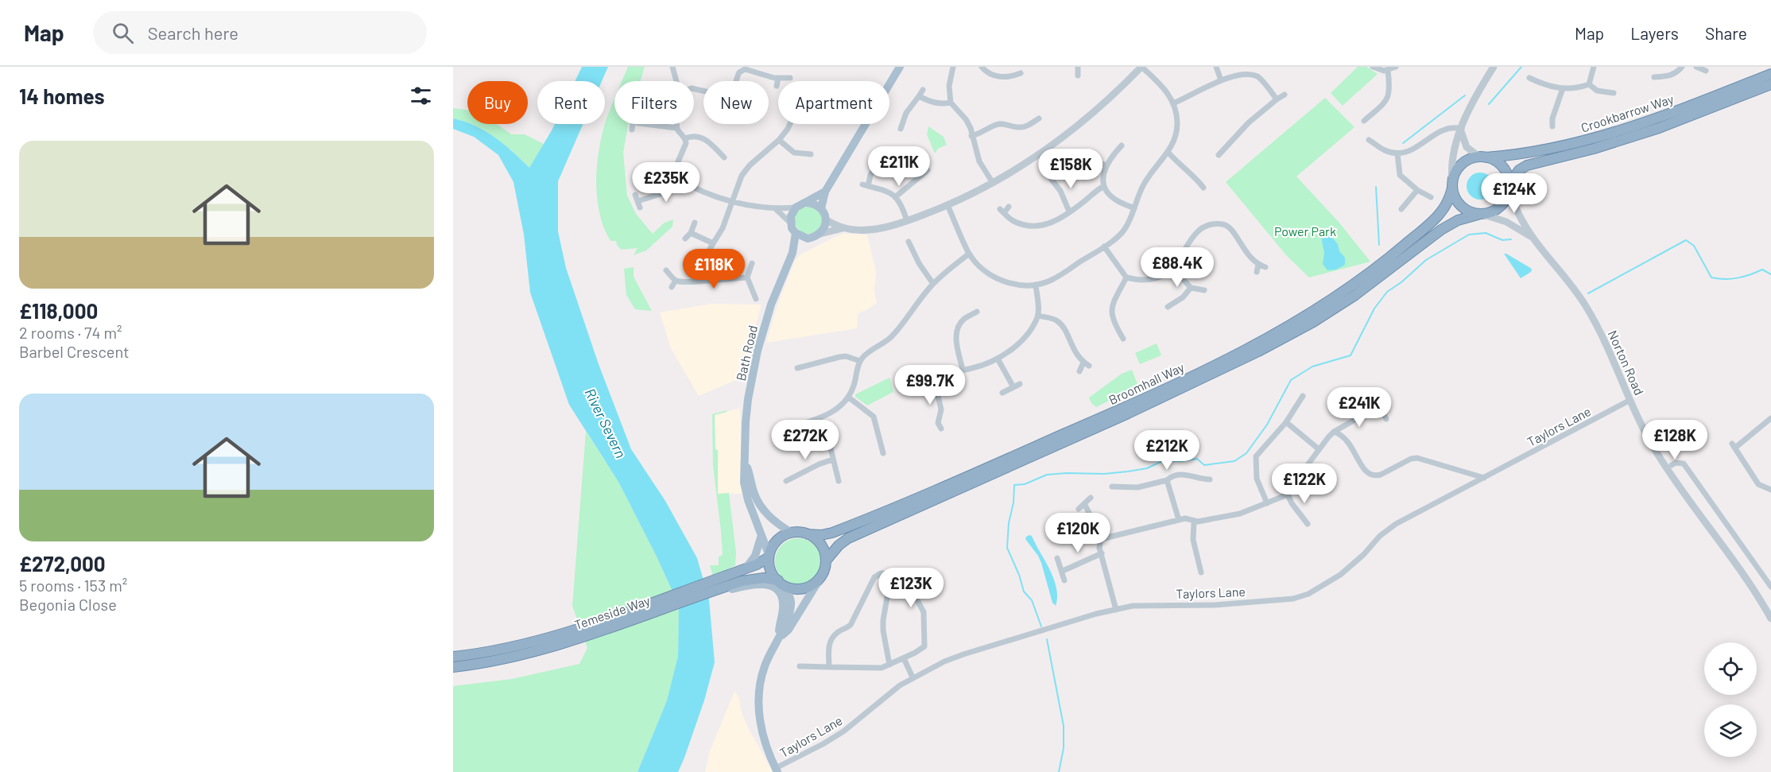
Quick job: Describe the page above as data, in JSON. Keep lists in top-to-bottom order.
{
  "streets": {
    "highway": ["Crookbarrow Way", "Broomhall Way", "Temeside Way"],
    "main road": ["Bath Road"],
    "street": ["Norton Road", "Taylors Lane"]
  },
  "crossings": [
    ["Crookbarrow Way", "Norton Road"],
    ["Crookbarrow Way", "Broomhall Way"],
    ["Bath Road", "Broomhall Way"],
    ["Bath Road", "Temeside Way"],
    ["Norton Road", "Broomhall Way"],
    ["Norton Road", "Taylors Lane"],
    ["Broomhall Way", "Temeside Way"]
  ],
  "water": ["River Severn"],
  "parks": ["Power Park"],
  "page": {
    "header": "Map",
    "search": "Search here",
    "nav": ["Map", "Layers", "Share"],
    "heading": "14 homes",
    "chip": [
      "Buy",
      "Rent",
      "Filters",
      "New",
      "Apartment"
    ],
    "list": [
      {
        "name": "£118,000",
        "note": "2 rooms · 74 m² · Barbel Crescent"
      },
      {
        "name": "£272,000",
        "note": "5 rooms · 153 m² · Begonia Close"
      }
    ],
    "price": [
      "£211K",
      "£158K",
      "£235K",
      "£124K",
      "£88.4K",
      "£118K",
      "£99.7K",
      "£241K",
      "£272K",
      "£128K",
      "£212K",
      "£122K",
      "£120K",
      "£123K"
    ]
  }
}
